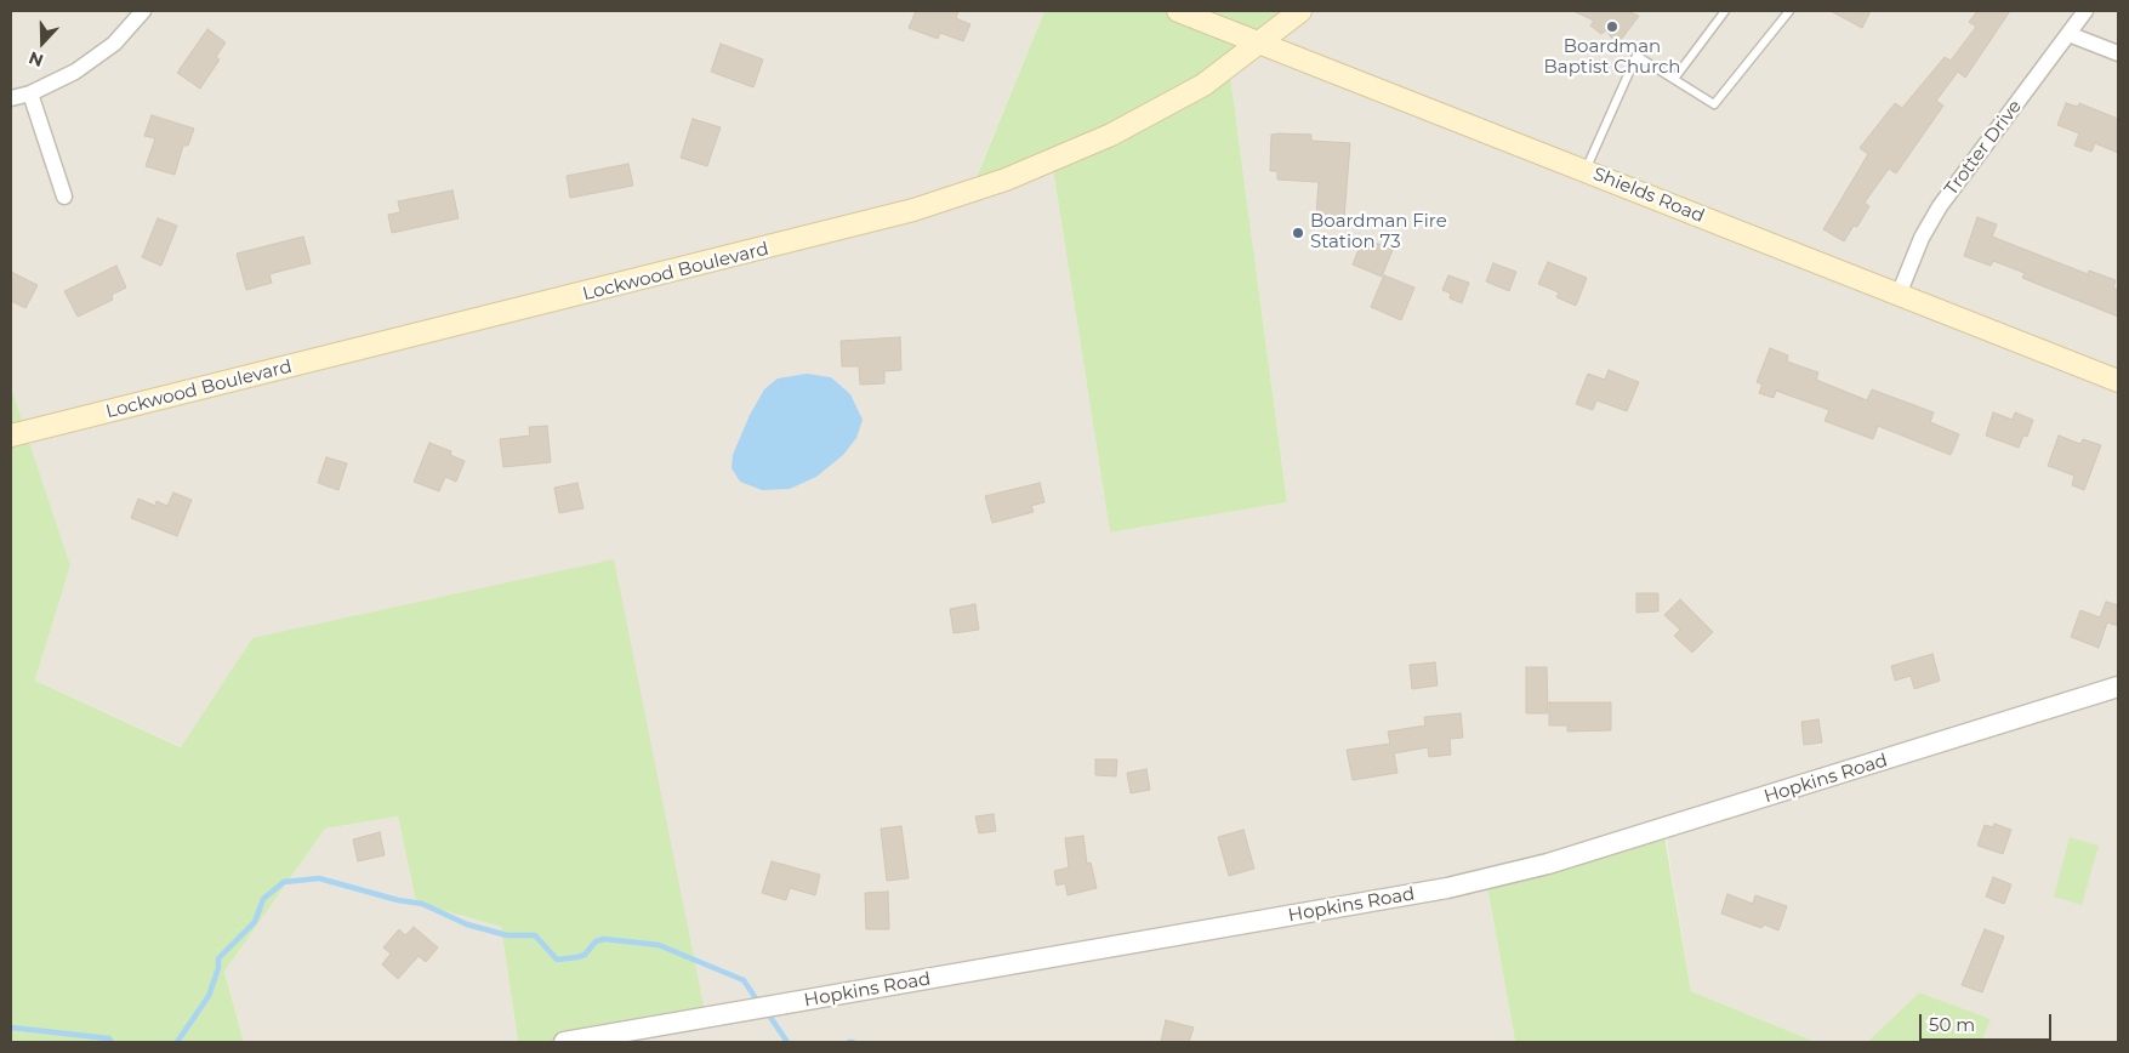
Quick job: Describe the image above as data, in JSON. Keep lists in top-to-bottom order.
{
  "streets": {
    "main road": ["Shields Road", "Lockwood Boulevard"],
    "street": ["Trotter Drive", "Hopkins Road"]
  },
  "crossings": [
    ["Trotter Drive", "Shields Road"],
    ["Shields Road", "Lockwood Boulevard"]
  ],
  "places": ["Boardman Baptist Church", "Boardman Fire Station 73"],
  "scale_bar": "50 m",
  "north": "bottom"
}
